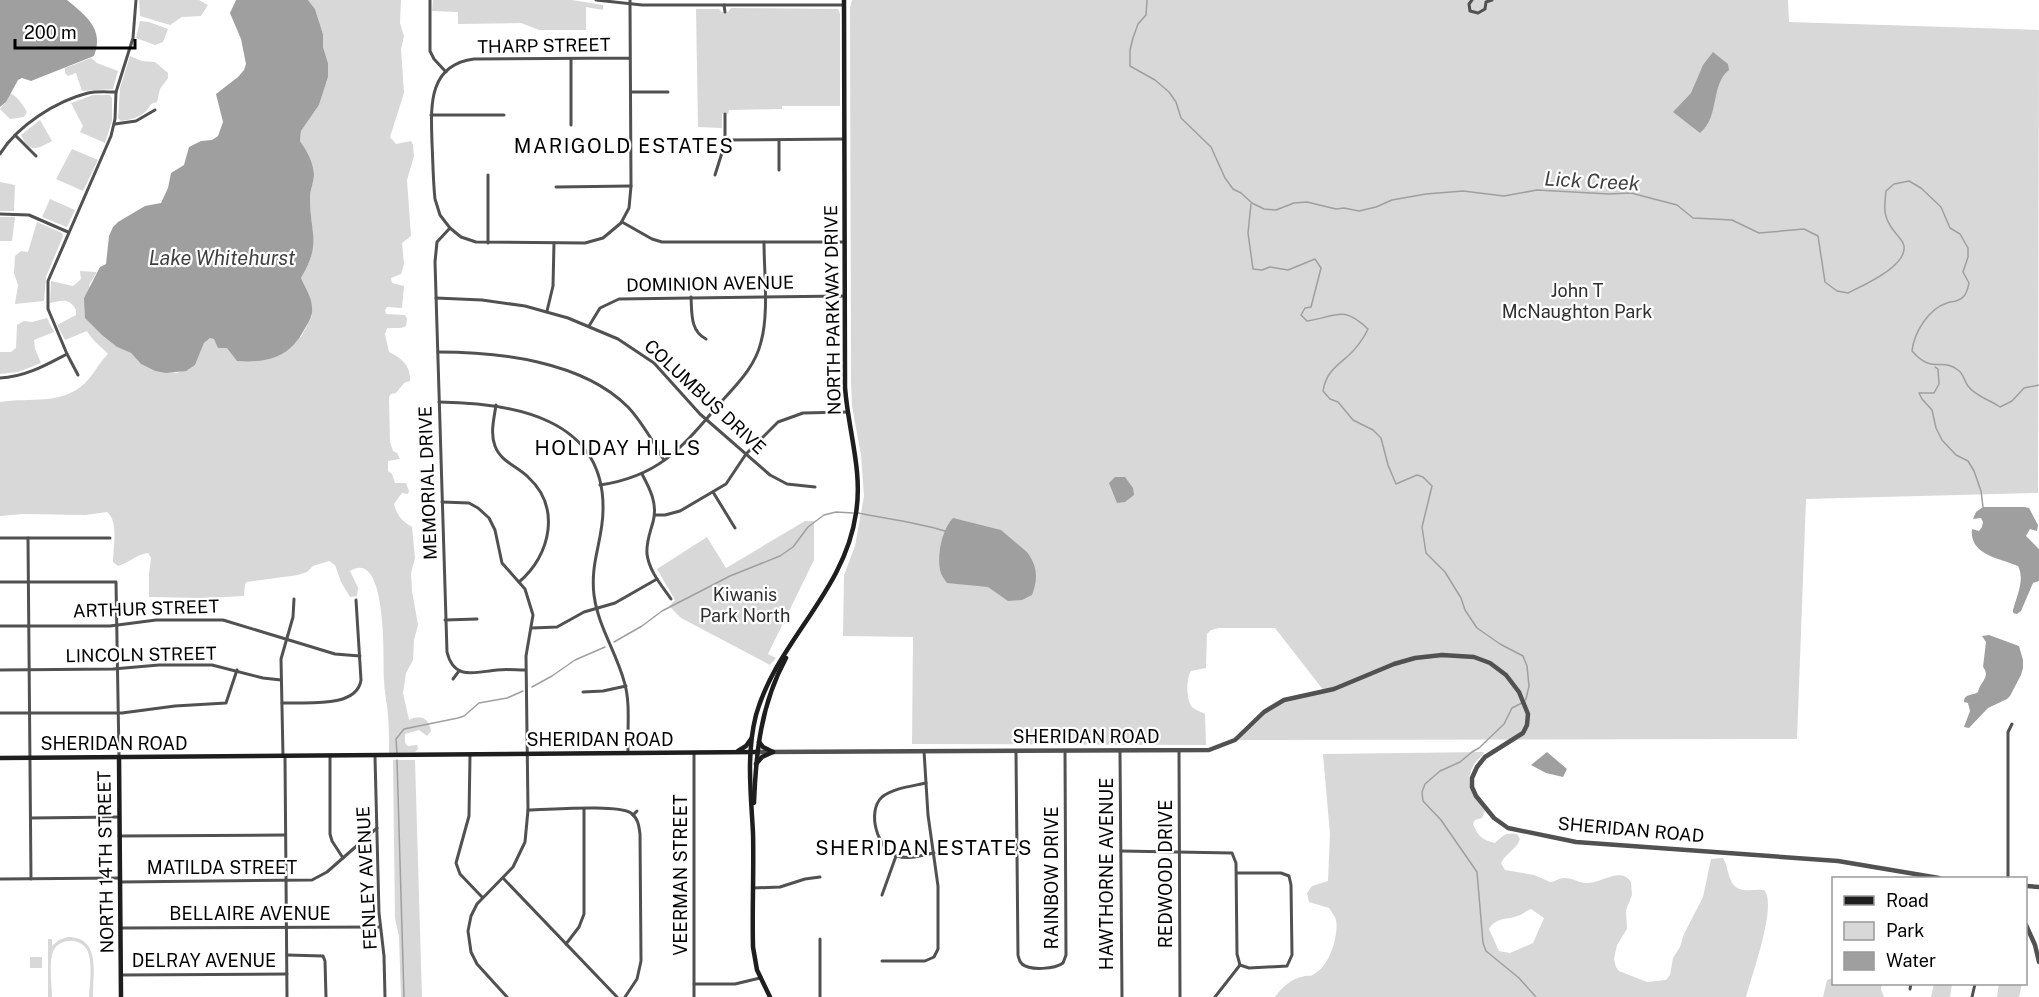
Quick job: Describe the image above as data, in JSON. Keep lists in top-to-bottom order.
{
  "streets": {
    "main road": ["NORTH PARKWAY DRIVE", "SHERIDAN ROAD", "NORTH 14TH STREET"],
    "street": [
      "THARP STREET",
      "DOMINION AVENUE",
      "COLUMBUS DRIVE",
      "MEMORIAL DRIVE",
      "ARTHUR STREET",
      "LINCOLN STREET",
      "MATILDA STREET",
      "HAWTHORNE AVENUE",
      "REDWOOD DRIVE",
      "VEERMAN STREET",
      "FENLEY AVENUE",
      "RAINBOW DRIVE",
      "BELLAIRE AVENUE",
      "DELRAY AVENUE"
    ]
  },
  "crossings": [
    ["DOMINION AVENUE", "NORTH PARKWAY DRIVE"],
    ["DOMINION AVENUE", "COLUMBUS DRIVE"],
    ["NORTH PARKWAY DRIVE", "SHERIDAN ROAD"],
    ["COLUMBUS DRIVE", "MEMORIAL DRIVE"],
    ["ARTHUR STREET", "NORTH 14TH STREET"],
    ["LINCOLN STREET", "NORTH 14TH STREET"],
    ["SHERIDAN ROAD", "NORTH 14TH STREET"],
    ["SHERIDAN ROAD", "HAWTHORNE AVENUE"],
    ["SHERIDAN ROAD", "REDWOOD DRIVE"],
    ["SHERIDAN ROAD", "VEERMAN STREET"],
    ["SHERIDAN ROAD", "FENLEY AVENUE"],
    ["SHERIDAN ROAD", "RAINBOW DRIVE"],
    ["NORTH 14TH STREET", "MATILDA STREET"],
    ["NORTH 14TH STREET", "BELLAIRE AVENUE"],
    ["NORTH 14TH STREET", "DELRAY AVENUE"],
    ["MATILDA STREET", "FENLEY AVENUE"],
    ["FENLEY AVENUE", "BELLAIRE AVENUE"]
  ],
  "districts": ["MARIGOLD ESTATES", "HOLIDAY HILLS", "SHERIDAN ESTATES"],
  "water": ["Lick Creek", "Lake Whitehurst"],
  "parks": ["John T McNaughton Park", "Kiwanis Park North"],
  "legend": ["Road", "Park", "Water"],
  "scale_bar": "200 m"
}
